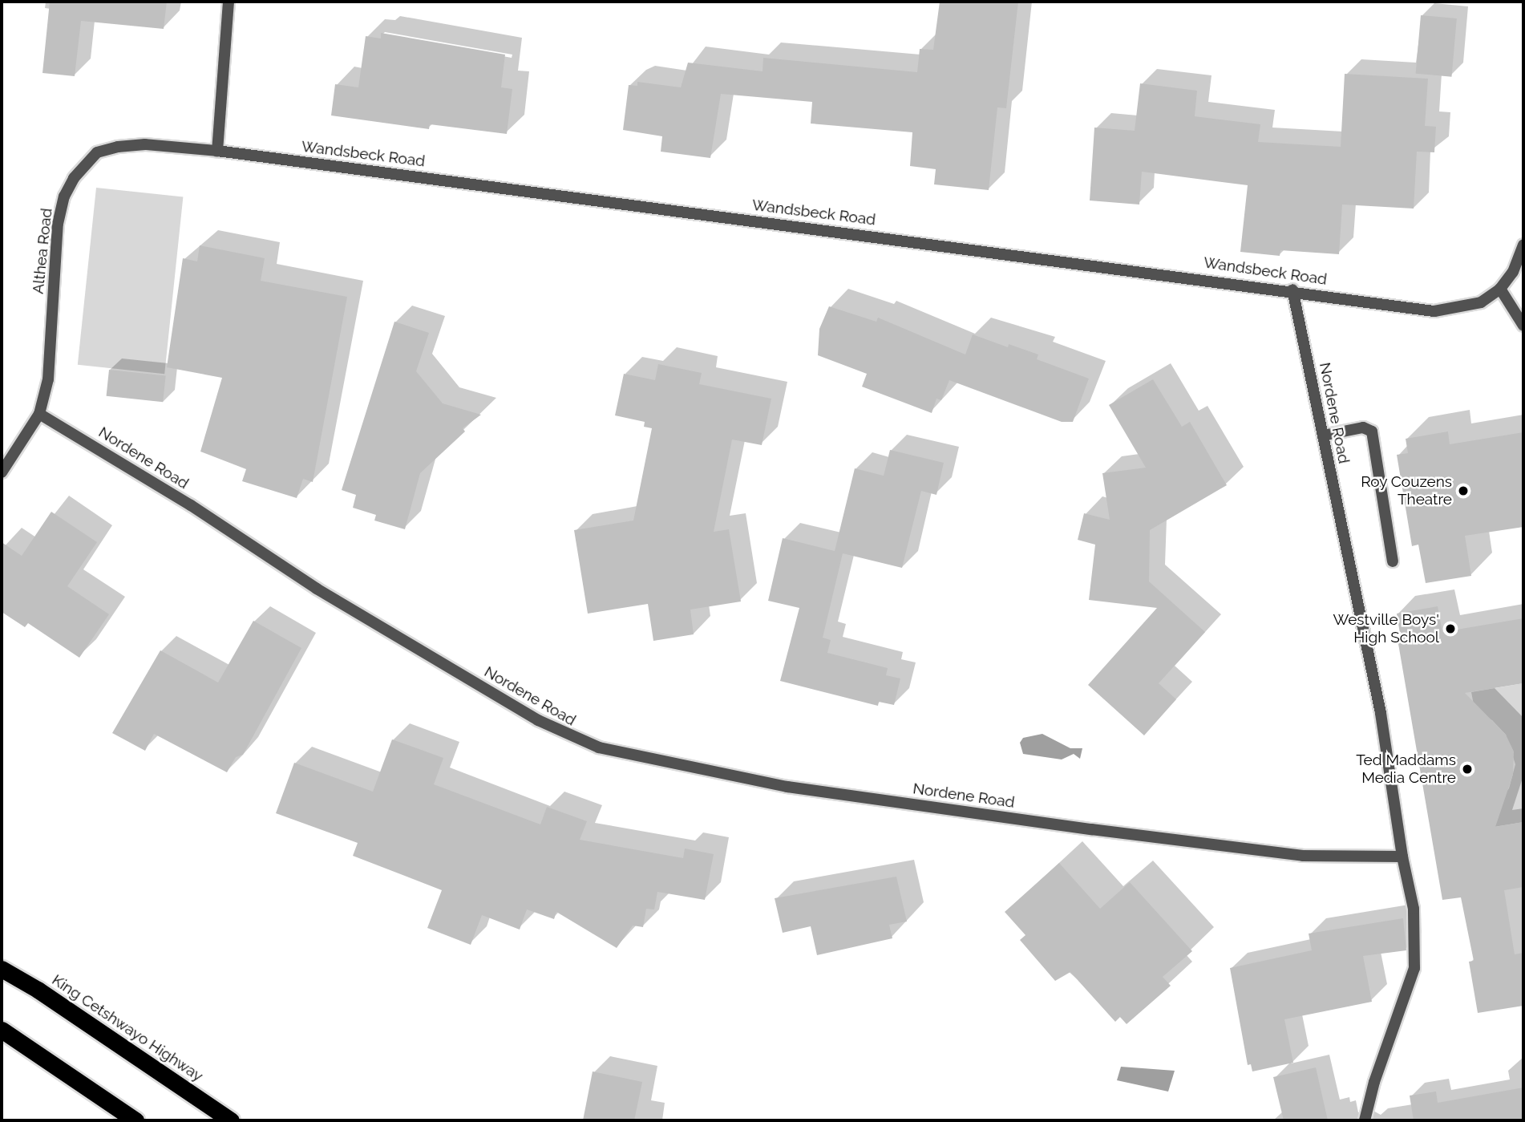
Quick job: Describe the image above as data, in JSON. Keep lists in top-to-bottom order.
{
  "streets": {
    "highway": ["King Cetshwayo Highway"],
    "street": ["Wandsbeck Road", "Althea Road", "Nordene Road"]
  },
  "crossings": [
    ["Wandsbeck Road", "Althea Road"],
    ["Wandsbeck Road", "Nordene Road"],
    ["Althea Road", "Nordene Road"]
  ],
  "places": ["Roy Couzens Theatre", "Westville Boys' High School", "Ted Maddams Media Centre"]
}
